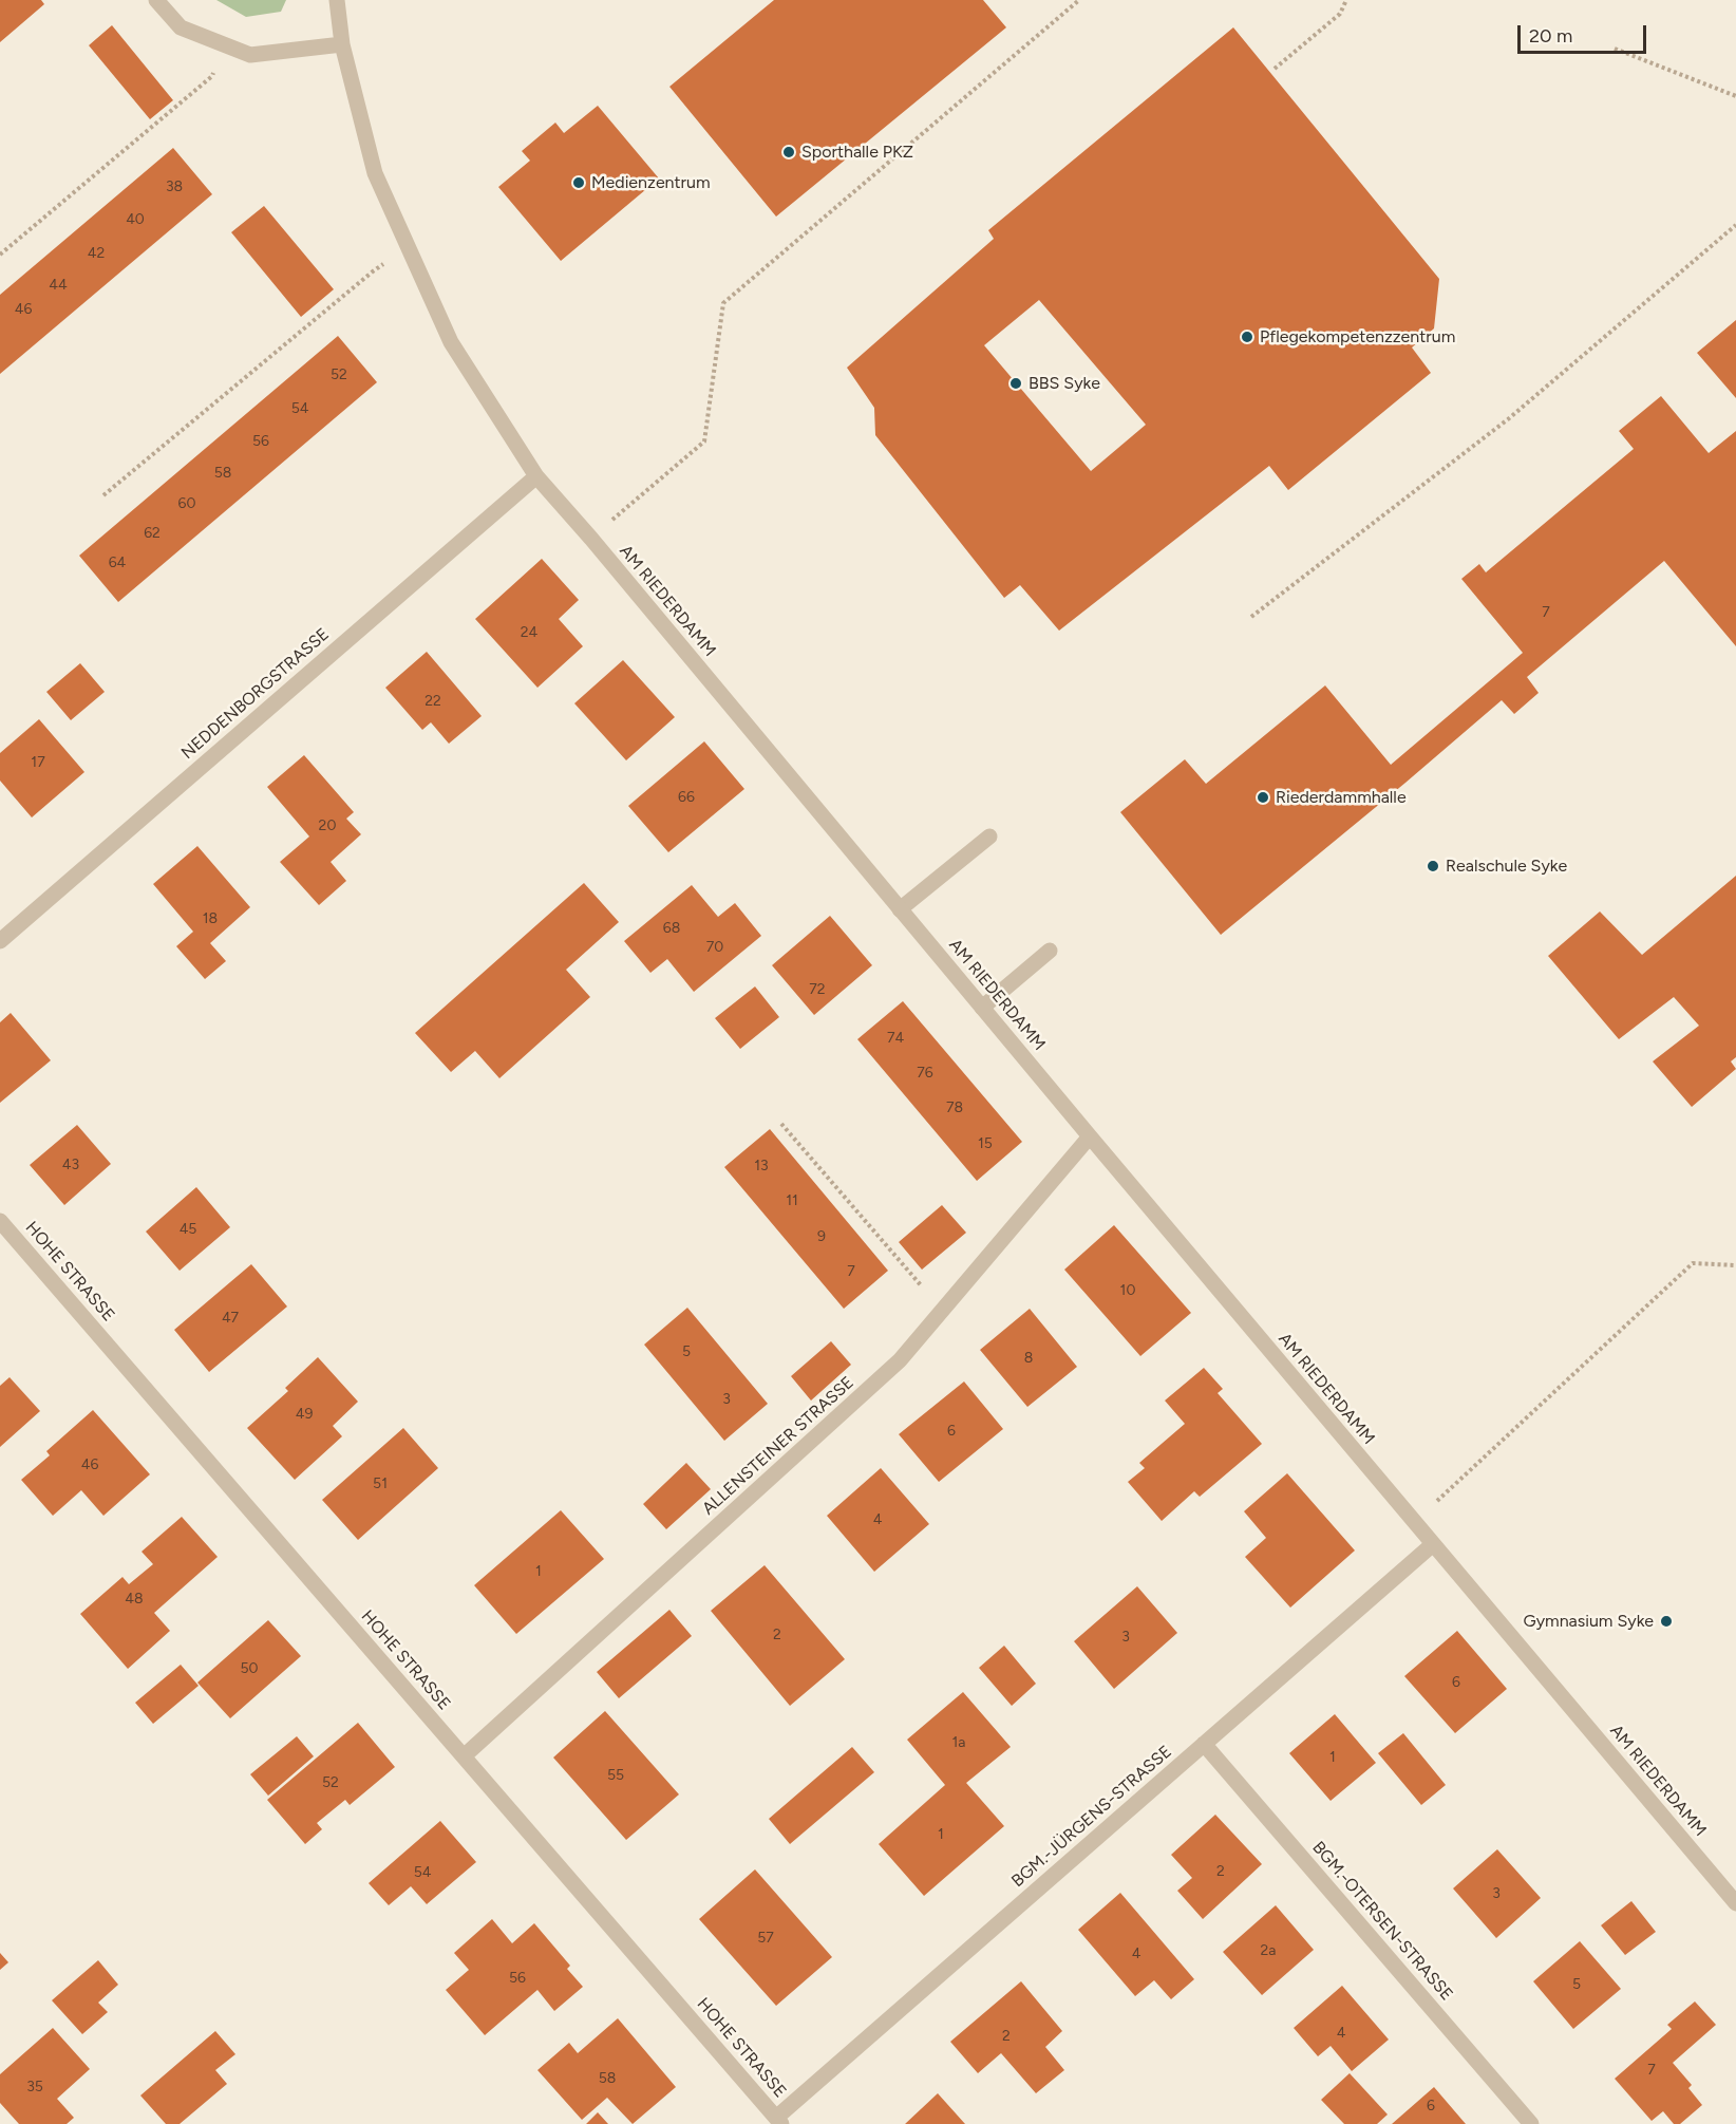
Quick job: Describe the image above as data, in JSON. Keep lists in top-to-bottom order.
{
  "streets": {
    "street": [
      "AM RIEDERDAMM",
      "NEDDENBORGSTRASSE",
      "HOHE STRASSE",
      "ALLENSTEINER STRASSE",
      "BGM.-JÜRGENS-STRASSE",
      "BGM.-OTERSEN-STRASSE"
    ]
  },
  "crossings": [
    ["AM RIEDERDAMM", "NEDDENBORGSTRASSE"],
    ["AM RIEDERDAMM", "ALLENSTEINER STRASSE"],
    ["AM RIEDERDAMM", "BGM.-JÜRGENS-STRASSE"],
    ["HOHE STRASSE", "ALLENSTEINER STRASSE"],
    ["HOHE STRASSE", "BGM.-JÜRGENS-STRASSE"],
    ["BGM.-JÜRGENS-STRASSE", "BGM.-OTERSEN-STRASSE"]
  ],
  "places": [
    "Sporthalle PKZ",
    "Medienzentrum",
    "Pflegekompetenzzentrum",
    "BBS Syke",
    "Riederdammhalle",
    "Realschule Syke",
    "Gymnasium Syke"
  ],
  "house_numbers": [
    "38",
    "40",
    "42",
    "44",
    "46",
    "52",
    "54",
    "56",
    "58",
    "60",
    "62",
    "64",
    "7",
    "24",
    "22",
    "17",
    "66",
    "20",
    "18",
    "68",
    "70",
    "72",
    "74",
    "76",
    "78",
    "15",
    "43",
    "13",
    "11",
    "45",
    "9",
    "7",
    "10",
    "47",
    "5",
    "8",
    "3",
    "49",
    "6",
    "46",
    "51",
    "4",
    "1",
    "48",
    "2",
    "3",
    "50",
    "6",
    "1a",
    "1",
    "55",
    "52",
    "1",
    "2",
    "54",
    "3",
    "57",
    "2a",
    "4",
    "56",
    "5",
    "4",
    "2",
    "7",
    "58",
    "35",
    "6"
  ],
  "scale_bar": "20 m"
}
